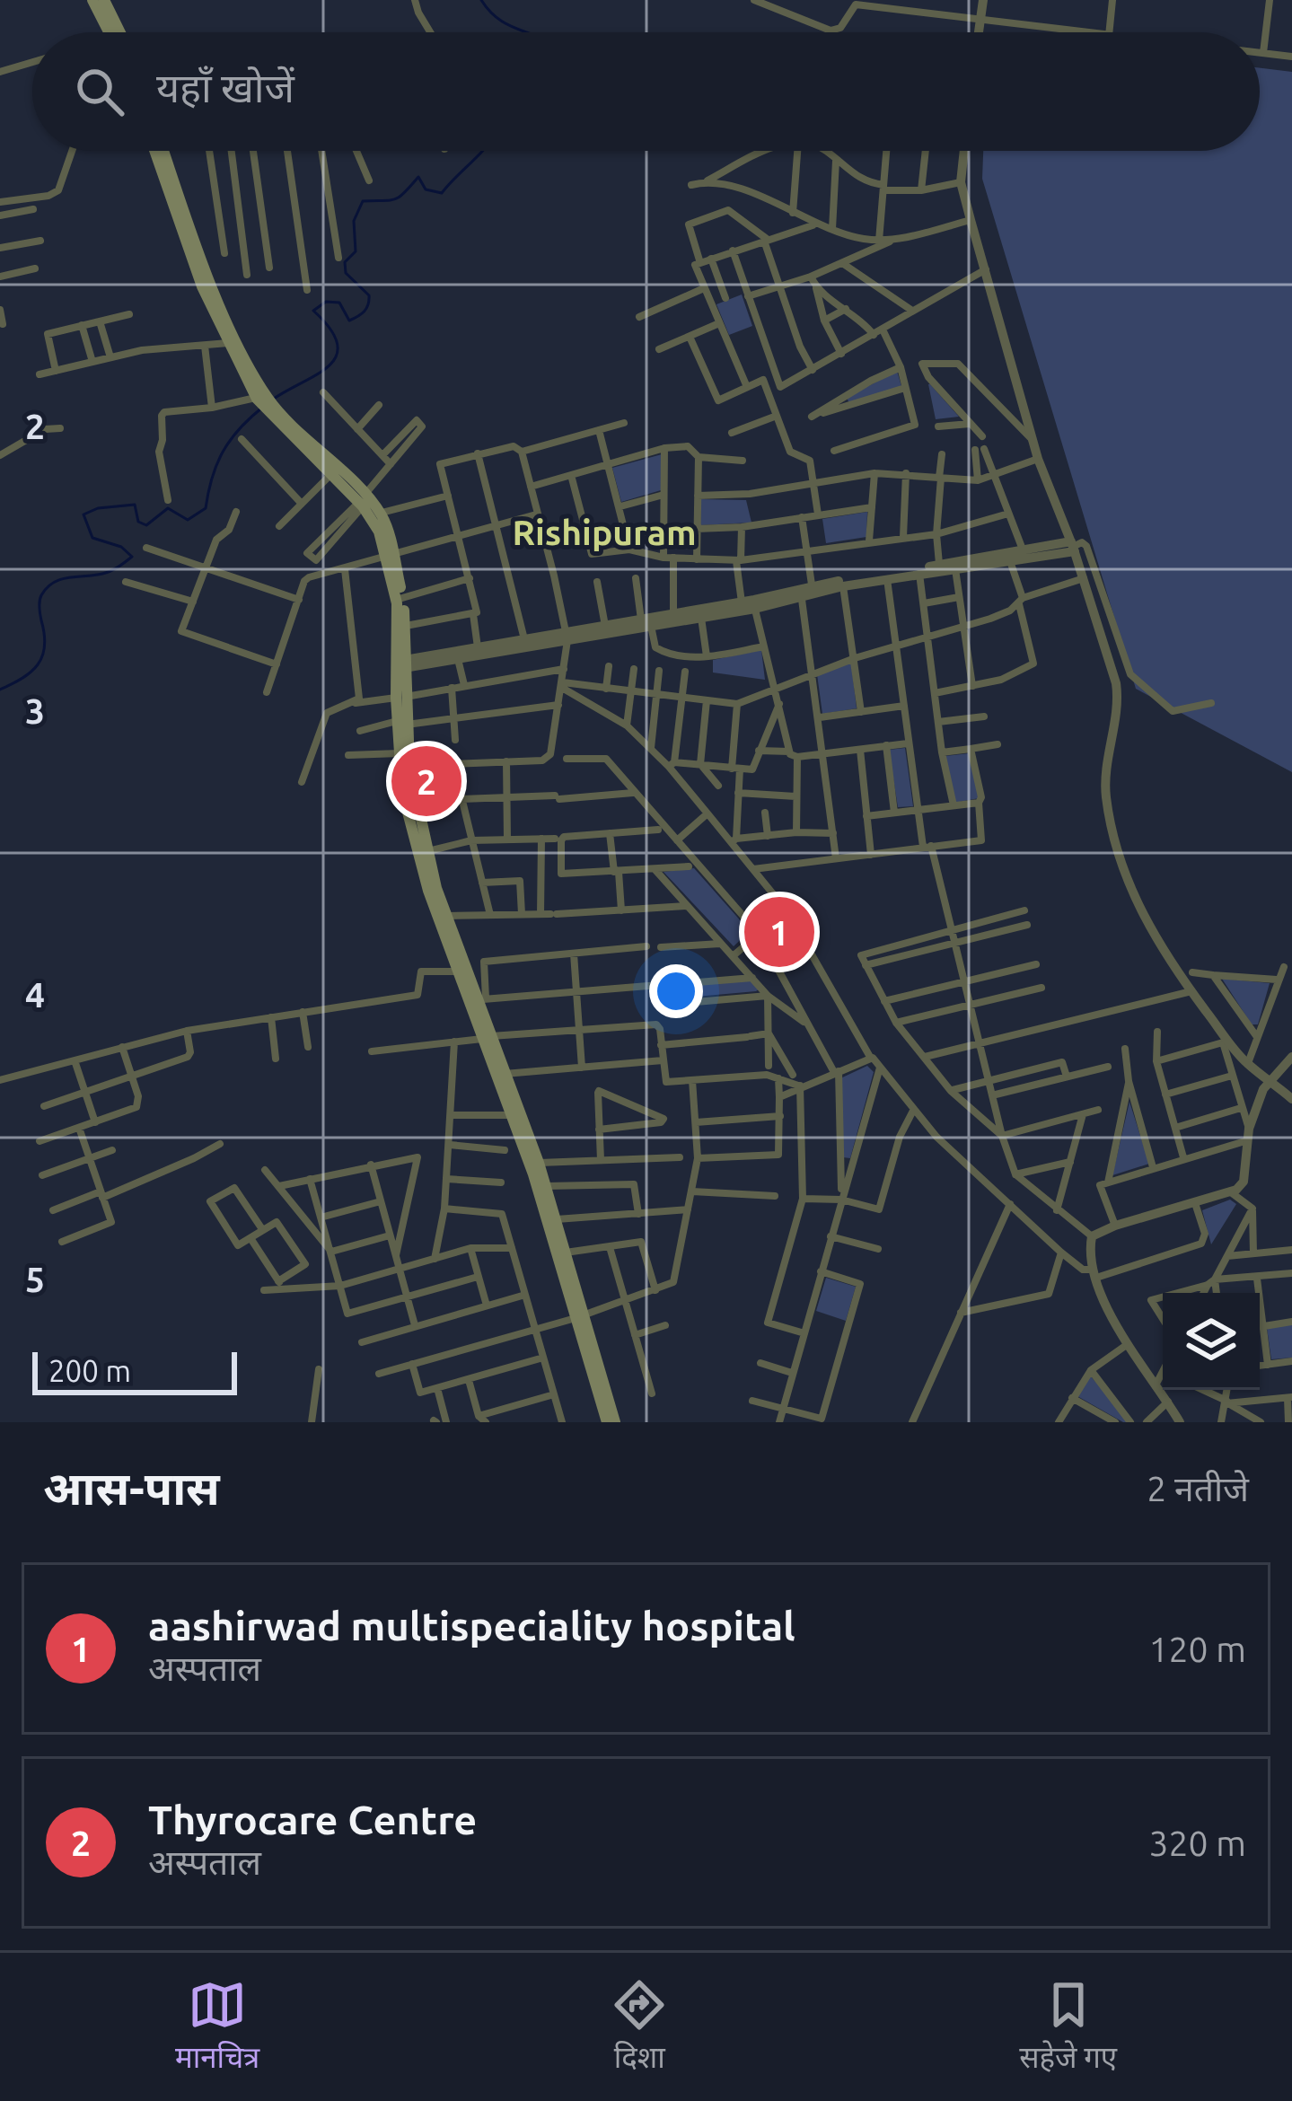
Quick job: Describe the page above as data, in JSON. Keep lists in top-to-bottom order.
{
  "districts": ["Rishipuram"],
  "scale_bar": "200 m",
  "page": {
    "search": "यहाँ खोजें",
    "pins": ["2", "1"],
    "scale": "200 m",
    "heading": ["आस-पास", "2 नतीजे"],
    "list": [
      {
        "mark": "1",
        "name": "aashirwad multispeciality hospital",
        "note": "अस्पताल",
        "value": "120 m"
      },
      {
        "mark": "2",
        "name": "Thyrocare Centre",
        "note": "अस्पताल",
        "value": "320 m"
      }
    ],
    "nav": ["मानचित्र", "दिशा", "सहेजे गए"]
  },
  "grid": {
    "rows": [
      "2",
      "3",
      "4",
      "5"
    ]
  }
}
